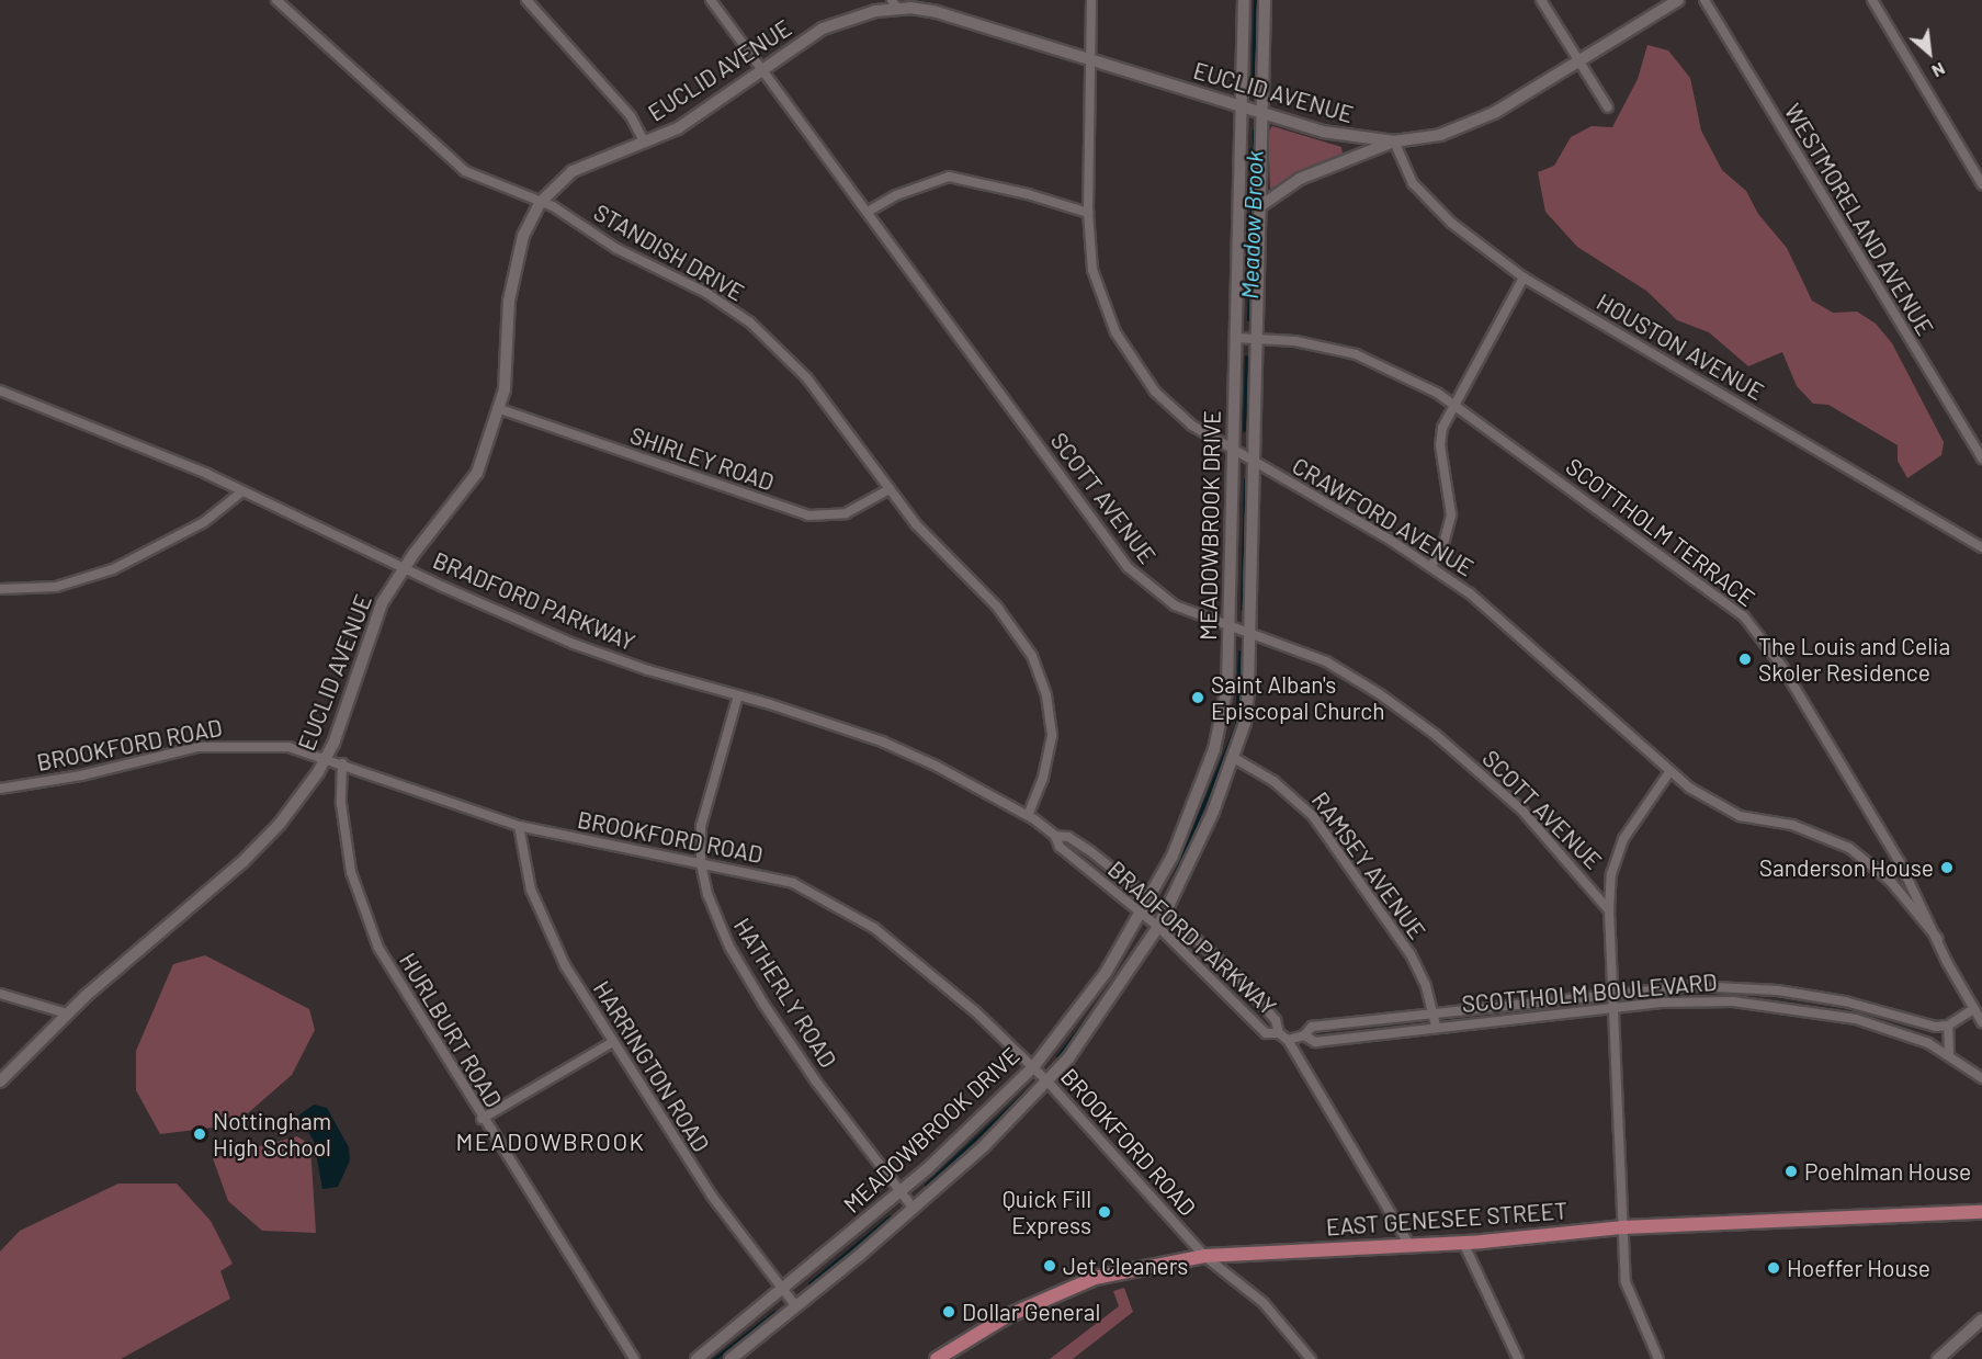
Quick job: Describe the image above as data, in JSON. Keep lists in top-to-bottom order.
{
  "streets": {
    "main road": ["EAST GENESEE STREET"],
    "street": [
      "EUCLID AVENUE",
      "WESTMORELAND AVENUE",
      "STANDISH DRIVE",
      "HOUSTON AVENUE",
      "SHIRLEY ROAD",
      "SCOTT AVENUE",
      "CRAWFORD AVENUE",
      "MEADOWBROOK DRIVE",
      "SCOTTHOLM TERRACE",
      "BRADFORD PARKWAY",
      "BROOKFORD ROAD",
      "RAMSEY AVENUE",
      "HATHERLY ROAD",
      "SCOTTHOLM BOULEVARD",
      "HURLBURT ROAD",
      "HARRINGTON ROAD"
    ]
  },
  "crossings": [
    ["EUCLID AVENUE", "STANDISH DRIVE"],
    ["EUCLID AVENUE", "HOUSTON AVENUE"],
    ["EUCLID AVENUE", "SHIRLEY ROAD"],
    ["EUCLID AVENUE", "SCOTT AVENUE"],
    ["EUCLID AVENUE", "CRAWFORD AVENUE"],
    ["EUCLID AVENUE", "MEADOWBROOK DRIVE"],
    ["EUCLID AVENUE", "BRADFORD PARKWAY"],
    ["EUCLID AVENUE", "BROOKFORD ROAD"],
    ["STANDISH DRIVE", "SHIRLEY ROAD"],
    ["STANDISH DRIVE", "BRADFORD PARKWAY"],
    ["SCOTT AVENUE", "MEADOWBROOK DRIVE"],
    ["CRAWFORD AVENUE", "MEADOWBROOK DRIVE"],
    ["CRAWFORD AVENUE", "SCOTTHOLM TERRACE"],
    ["MEADOWBROOK DRIVE", "SCOTTHOLM TERRACE"],
    ["MEADOWBROOK DRIVE", "BRADFORD PARKWAY"],
    ["MEADOWBROOK DRIVE", "BROOKFORD ROAD"],
    ["MEADOWBROOK DRIVE", "RAMSEY AVENUE"],
    ["MEADOWBROOK DRIVE", "HATHERLY ROAD"],
    ["MEADOWBROOK DRIVE", "HARRINGTON ROAD"],
    ["BRADFORD PARKWAY", "HATHERLY ROAD"],
    ["BRADFORD PARKWAY", "SCOTTHOLM BOULEVARD"],
    ["BRADFORD PARKWAY", "EAST GENESEE STREET"],
    ["BROOKFORD ROAD", "HATHERLY ROAD"],
    ["BROOKFORD ROAD", "HURLBURT ROAD"],
    ["BROOKFORD ROAD", "HARRINGTON ROAD"],
    ["BROOKFORD ROAD", "EAST GENESEE STREET"],
    ["RAMSEY AVENUE", "SCOTTHOLM BOULEVARD"]
  ],
  "districts": ["MEADOWBROOK"],
  "water": ["Meadow Brook"],
  "places": [
    "The Louis and Celia Skoler Residence",
    "Saint Alban's Episcopal Church",
    "Sanderson House",
    "Nottingham High School",
    "Poehlman House",
    "Quick Fill Express",
    "Jet Cleaners",
    "Hoeffer House",
    "Dollar General"
  ],
  "north": "bottom right"
}
